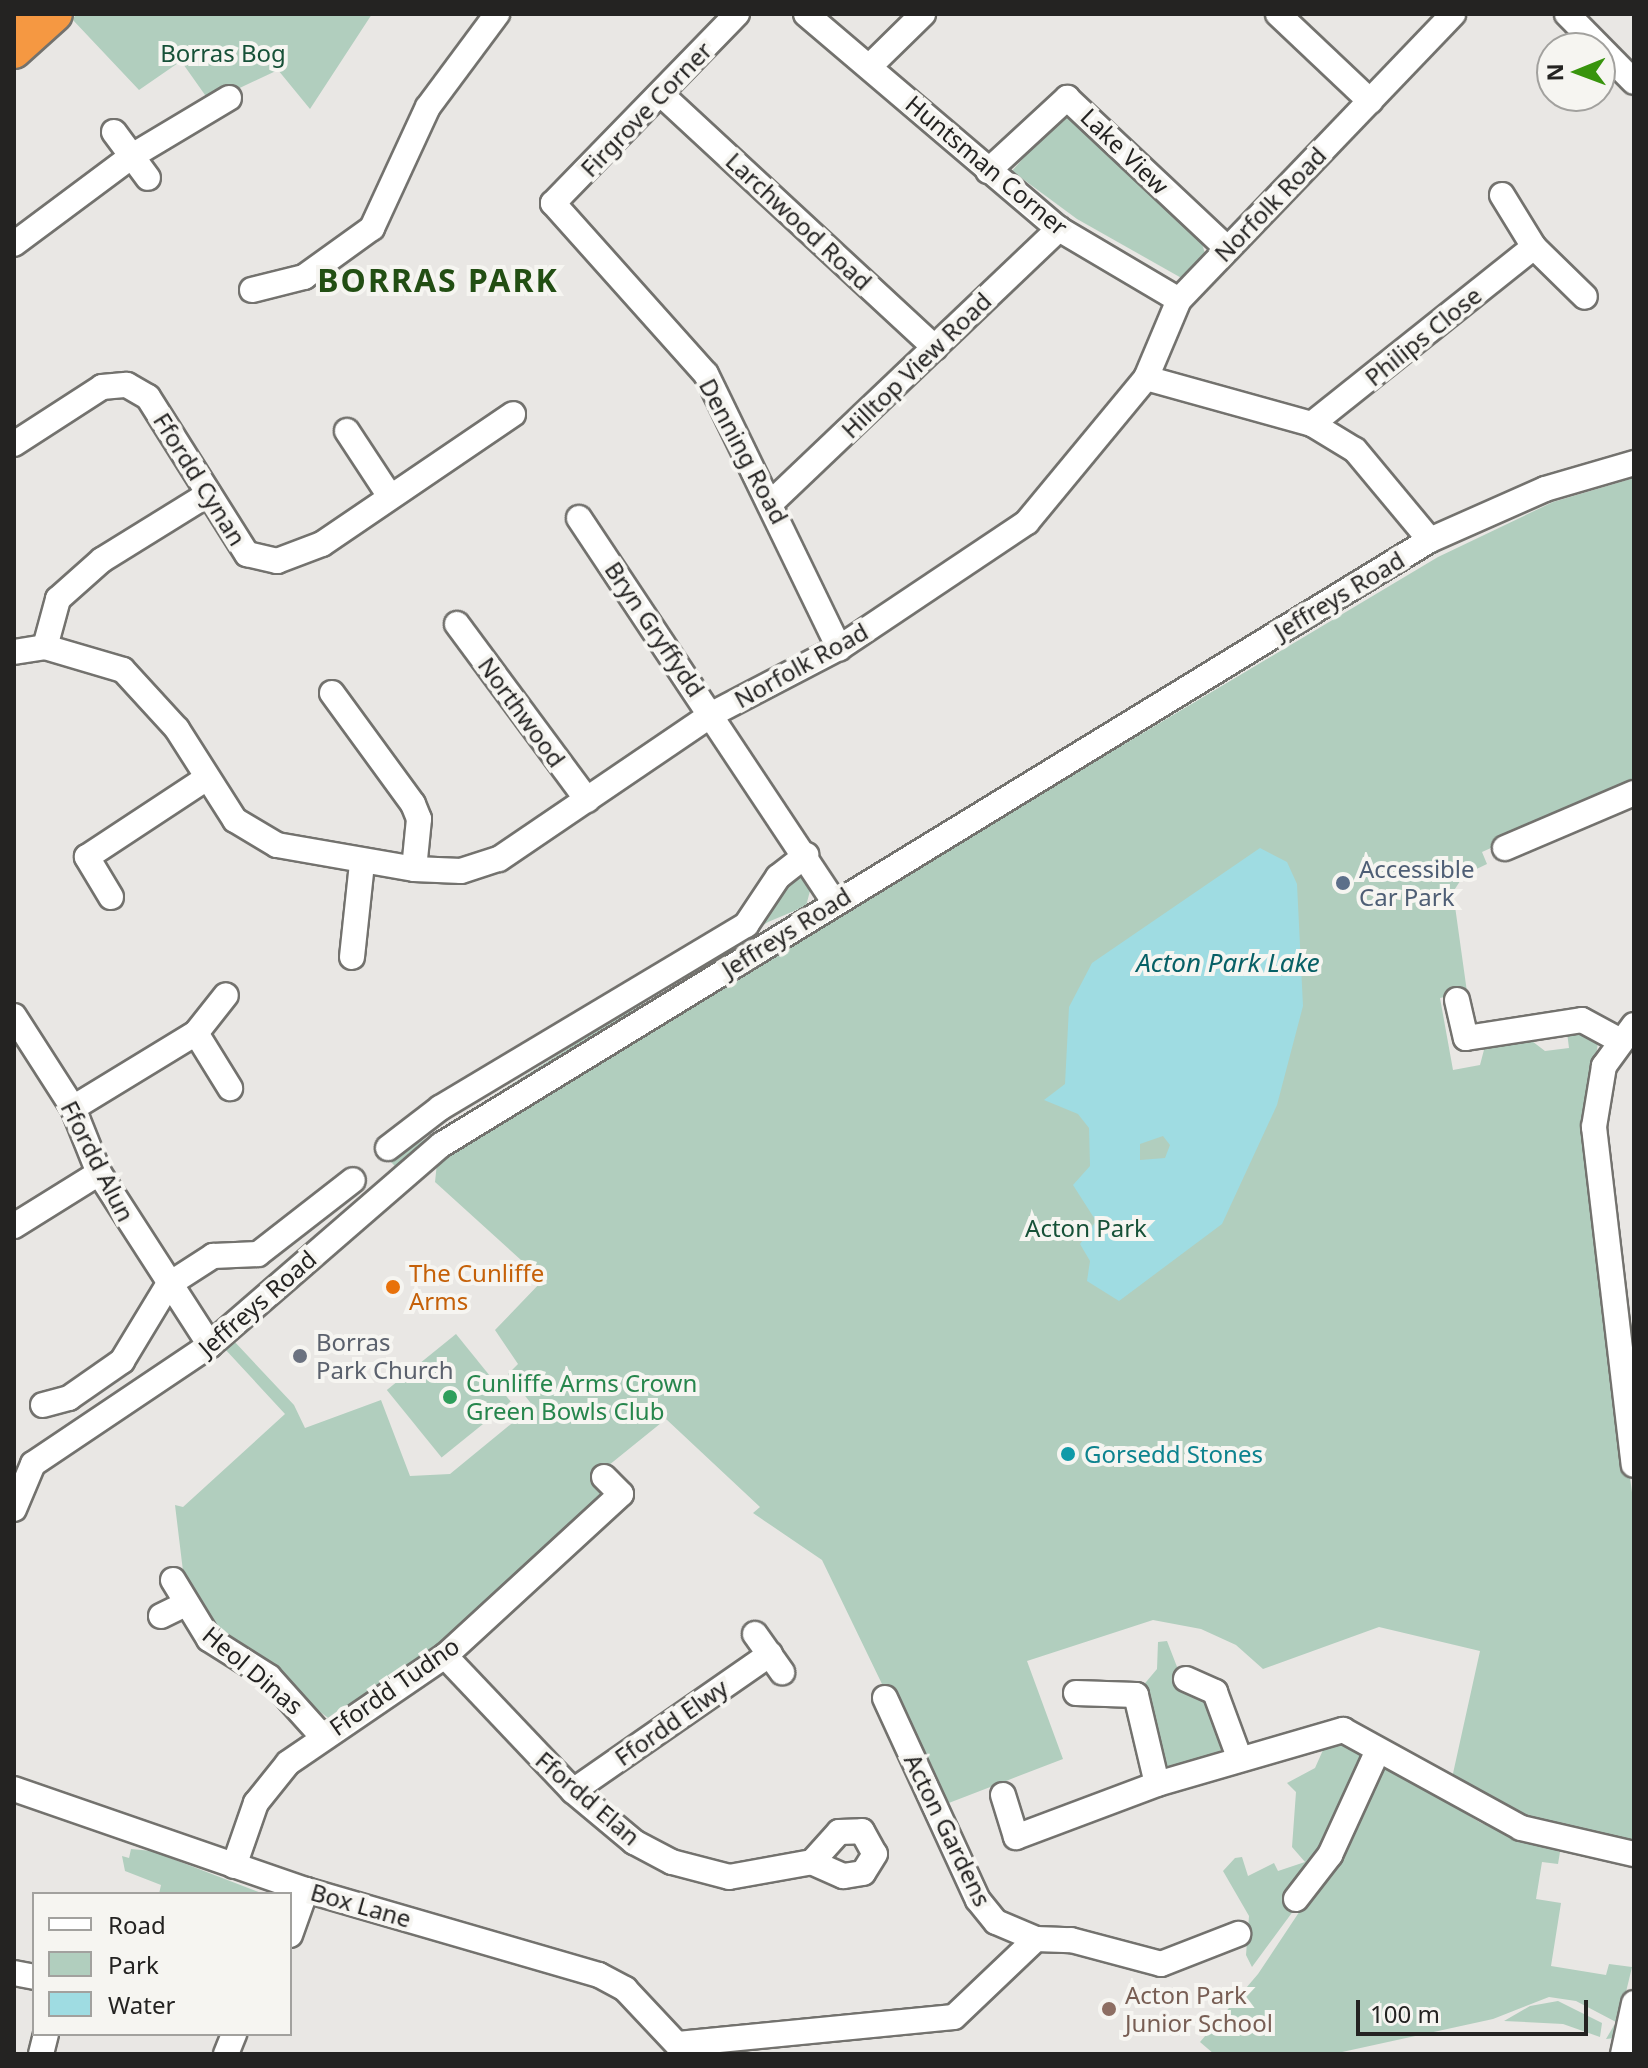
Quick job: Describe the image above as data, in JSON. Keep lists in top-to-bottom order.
{
  "streets": {
    "street": [
      "Firgrove Corner",
      "Lake View",
      "Huntsman Corner",
      "Norfolk Road",
      "Larchwood Road",
      "Philips Close",
      "Hilltop View Road",
      "Denning Road",
      "Ffordd Cynan",
      "Jeffreys Road",
      "Bryn Gryffydd",
      "Northwood",
      "Ffordd Alun",
      "Heol Dinas",
      "Ffordd Tudno",
      "Ffordd Elwy",
      "Ffordd Elan",
      "Acton Gardens",
      "Box Lane"
    ]
  },
  "crossings": [
    ["Firgrove Corner", "Larchwood Road"],
    ["Firgrove Corner", "Denning Road"],
    ["Lake View", "Huntsman Corner"],
    ["Lake View", "Norfolk Road"],
    ["Huntsman Corner", "Norfolk Road"],
    ["Huntsman Corner", "Hilltop View Road"],
    ["Norfolk Road", "Denning Road"],
    ["Norfolk Road", "Bryn Gryffydd"],
    ["Norfolk Road", "Northwood"],
    ["Larchwood Road", "Hilltop View Road"],
    ["Hilltop View Road", "Denning Road"],
    ["Jeffreys Road", "Bryn Gryffydd"],
    ["Jeffreys Road", "Ffordd Alun"],
    ["Heol Dinas", "Ffordd Tudno"],
    ["Ffordd Tudno", "Ffordd Elan"],
    ["Ffordd Tudno", "Box Lane"],
    ["Ffordd Elwy", "Ffordd Elan"]
  ],
  "districts": ["BORRAS PARK"],
  "water": ["Acton Park Lake"],
  "parks": ["Borras Bog", "Acton Park"],
  "places": [
    "Accessible Car Park",
    "The Cunliffe Arms",
    "Borras Park Church",
    "Cunliffe Arms Crown Green Bowls Club",
    "Gorsedd Stones",
    "Acton Park Junior School"
  ],
  "legend": ["Road", "Park", "Water"],
  "scale_bar": "100 m",
  "north": "left"
}
